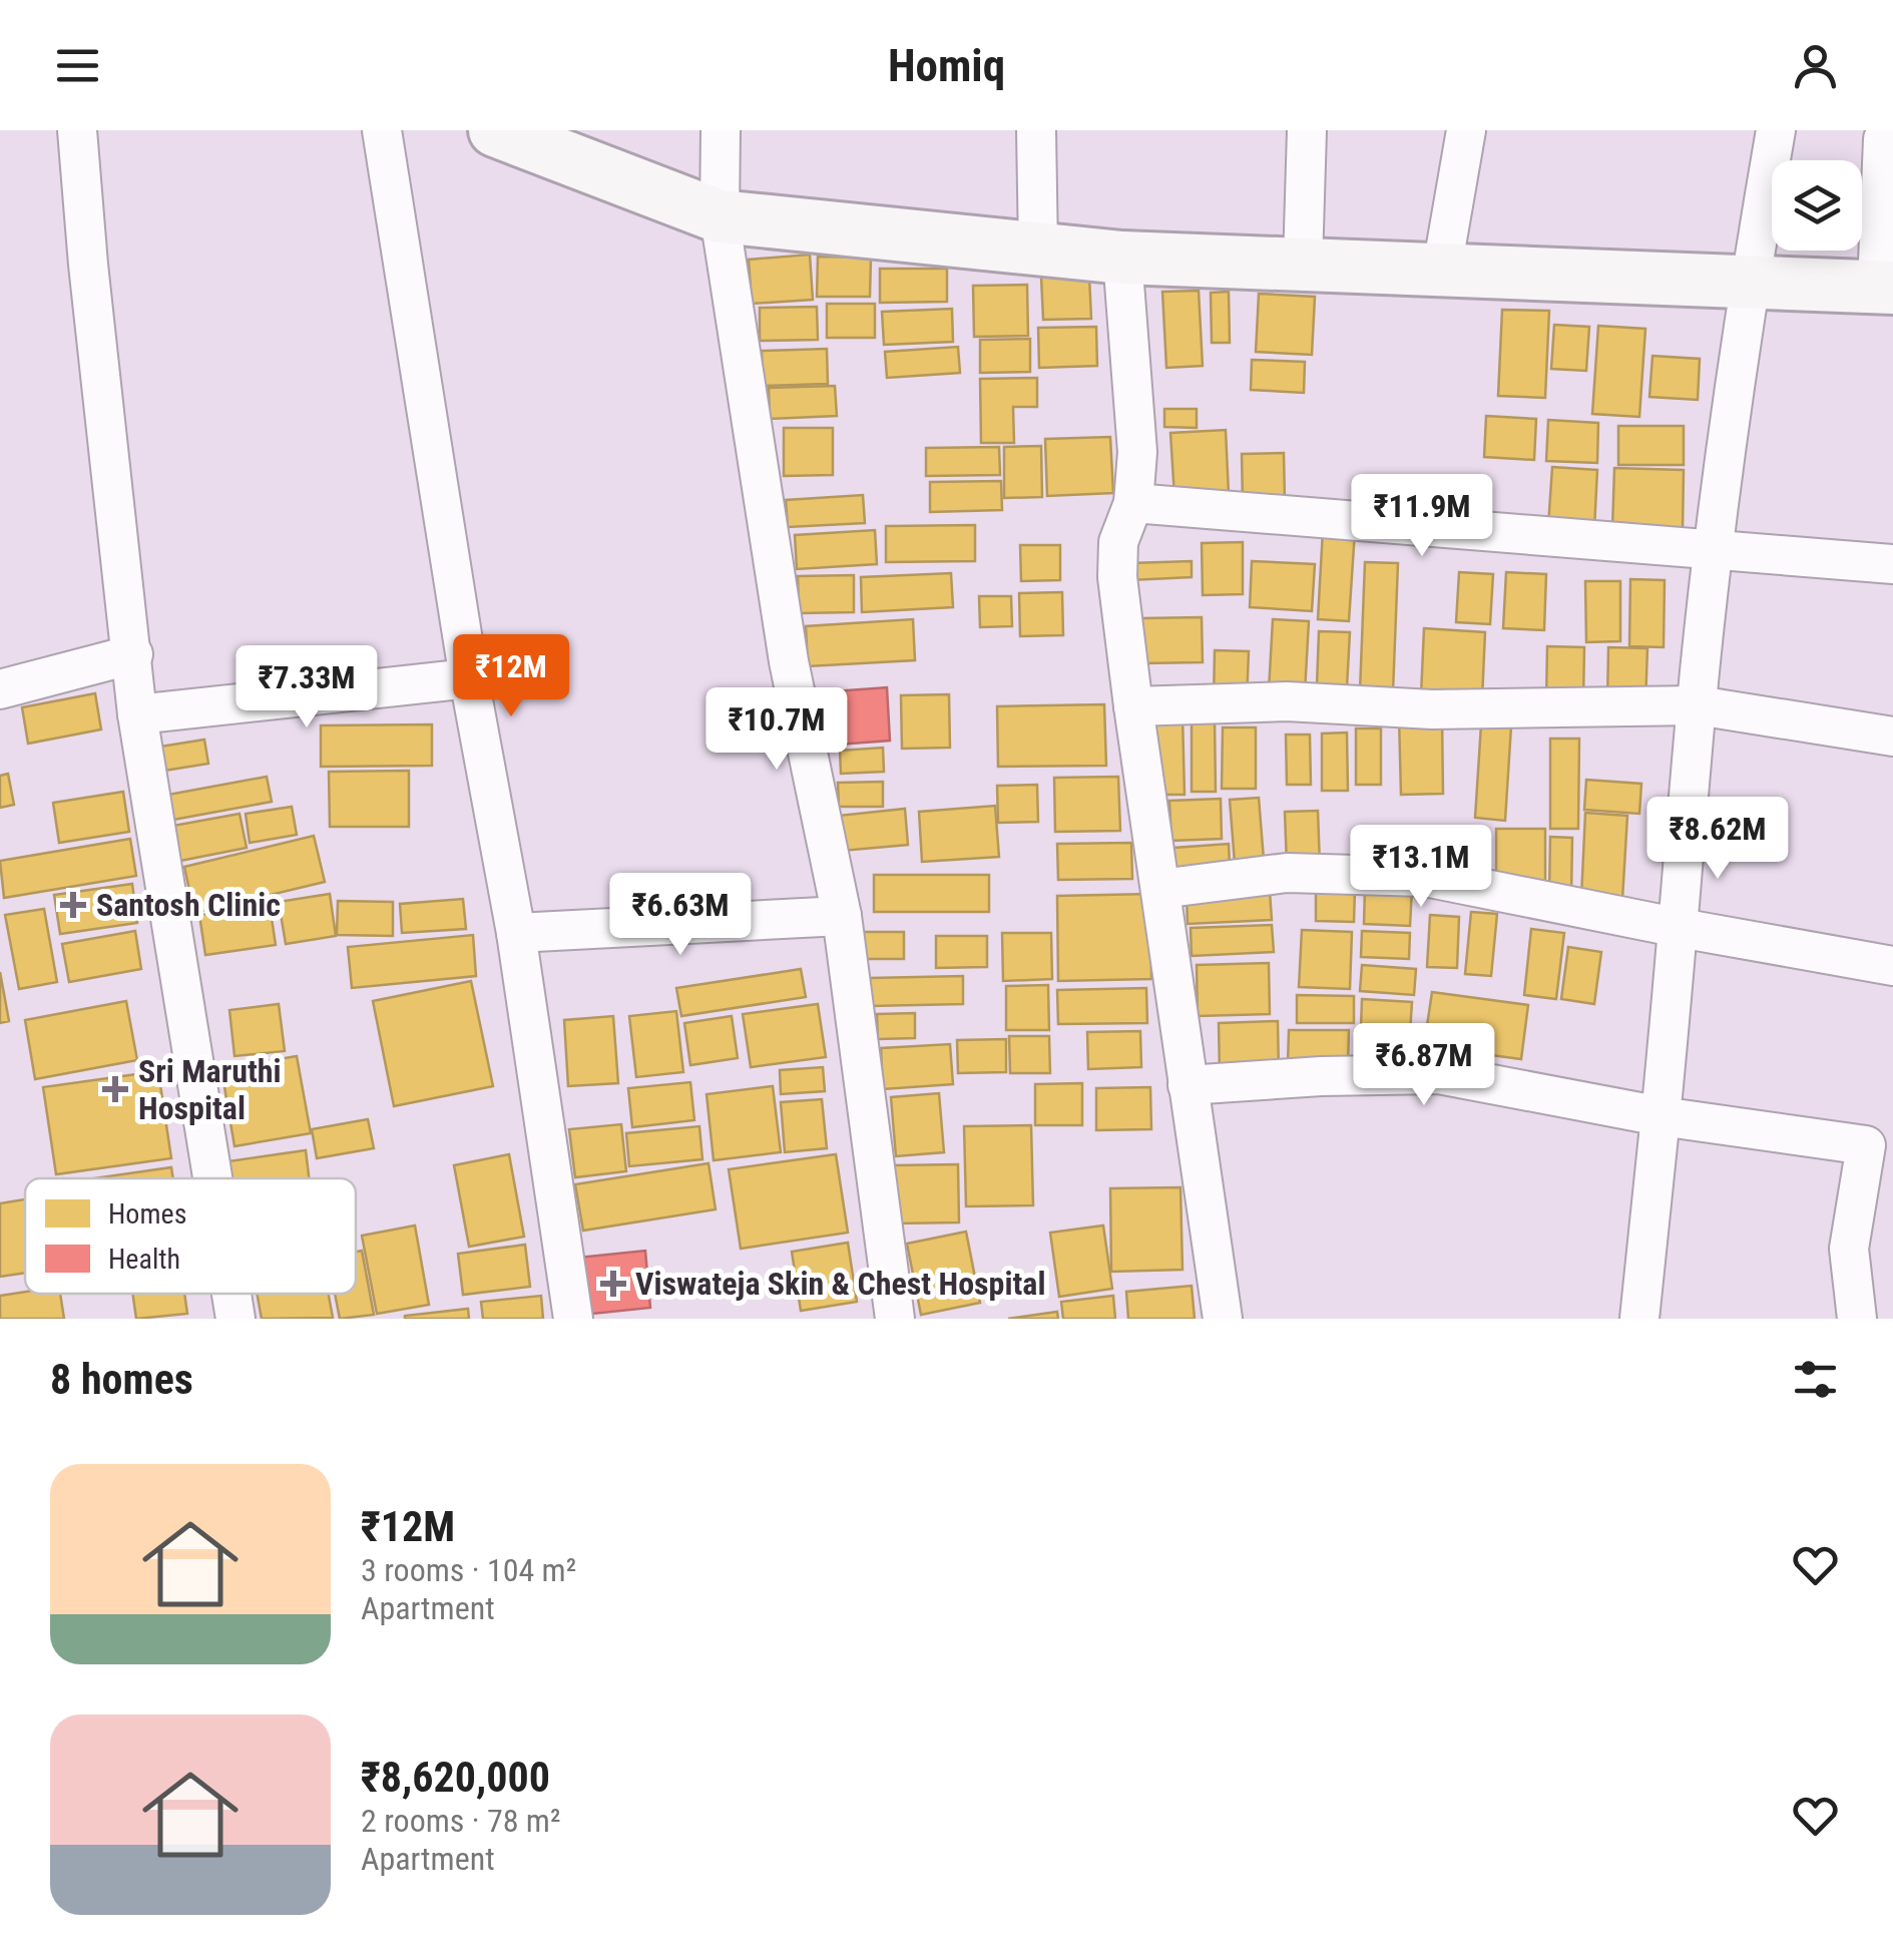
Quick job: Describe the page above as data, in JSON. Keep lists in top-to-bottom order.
{
  "places": {
    "health": ["Santosh Clinic", "Sri Maruthi Hospital", "Viswateja Skin & Chest Hospital"]
  },
  "legend": ["Homes", "Health"],
  "page": {
    "header": "Homiq",
    "price": [
      "₹11.9M",
      "₹12M",
      "₹7.33M",
      "₹10.7M",
      "₹8.62M",
      "₹13.1M",
      "₹6.63M",
      "₹6.87M"
    ],
    "heading": "8 homes",
    "list": [
      {
        "name": "₹12M",
        "note": "3 rooms · 104 m² · Apartment"
      },
      {
        "name": "₹8,620,000",
        "note": "2 rooms · 78 m² · Apartment"
      }
    ]
  }
}
